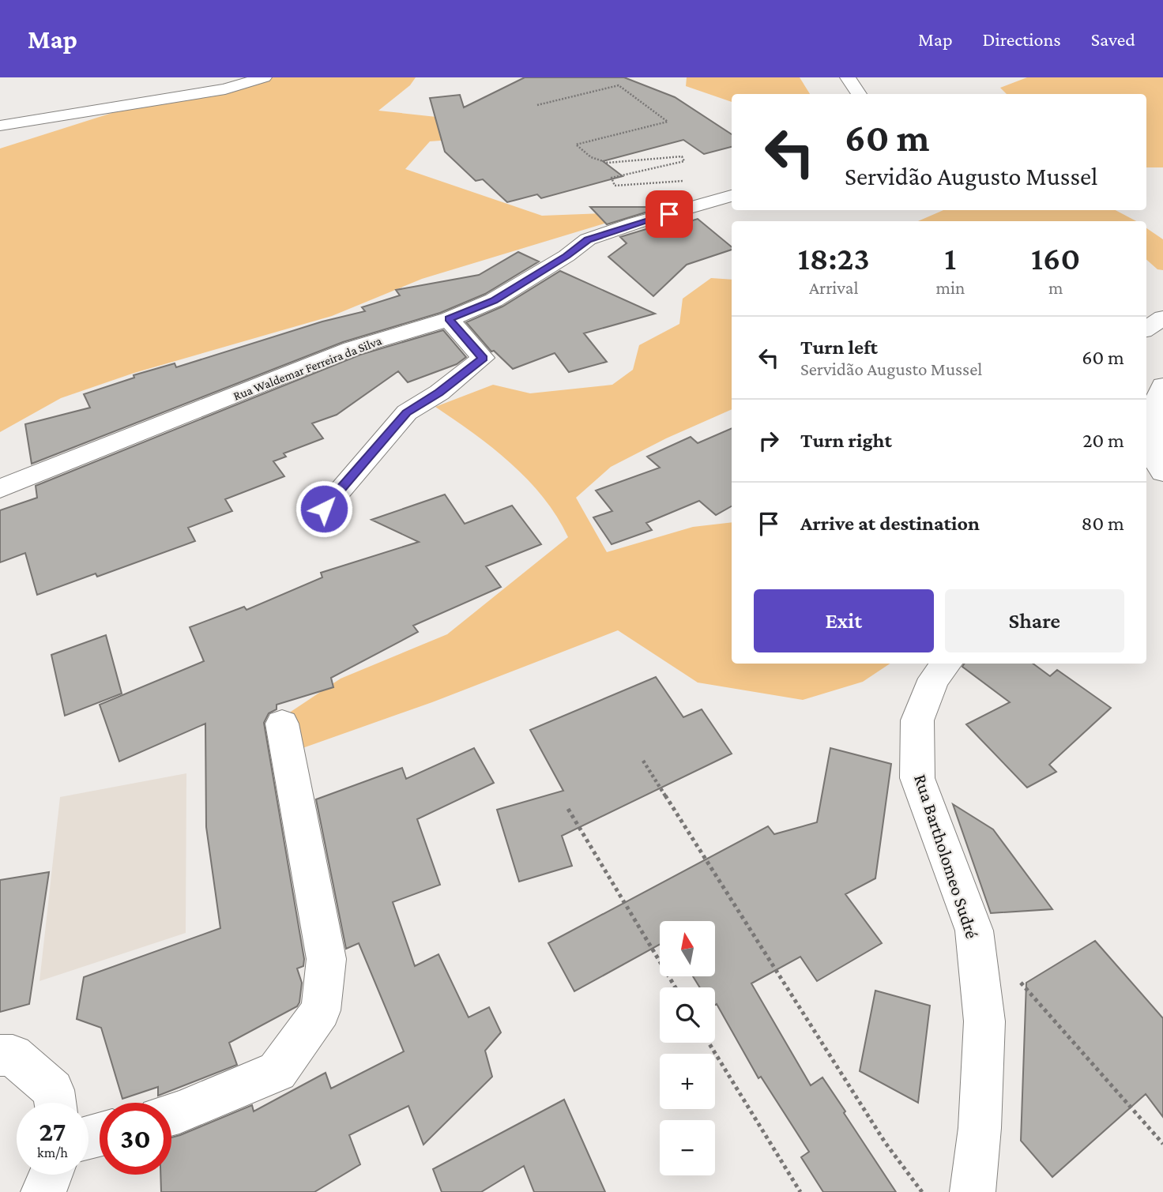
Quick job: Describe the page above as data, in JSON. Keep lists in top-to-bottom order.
{
  "streets": {
    "street": ["Rua Waldemar Ferreira da Silva", "Rua Bartholomeo Sudré"]
  },
  "north": "top",
  "page": {
    "header": "Map",
    "nav": ["Map", "Directions", "Saved"],
    "turn": ["60 m", "Servidão Augusto Mussel"],
    "eta": [
      "18:23",
      "Arrival",
      "1",
      "min",
      "160",
      "m"
    ],
    "list": [
      {
        "name": "Turn left",
        "note": "Servidão Augusto Mussel",
        "value": "60 m"
      },
      {
        "name": "Turn right",
        "value": "20 m"
      },
      {
        "name": "Arrive at destination",
        "value": "80 m"
      }
    ],
    "buttons": ["Exit", "Share"],
    "map_buttons": ["+", "−"],
    "speed": "27 km/h",
    "limit": "30"
  }
}
